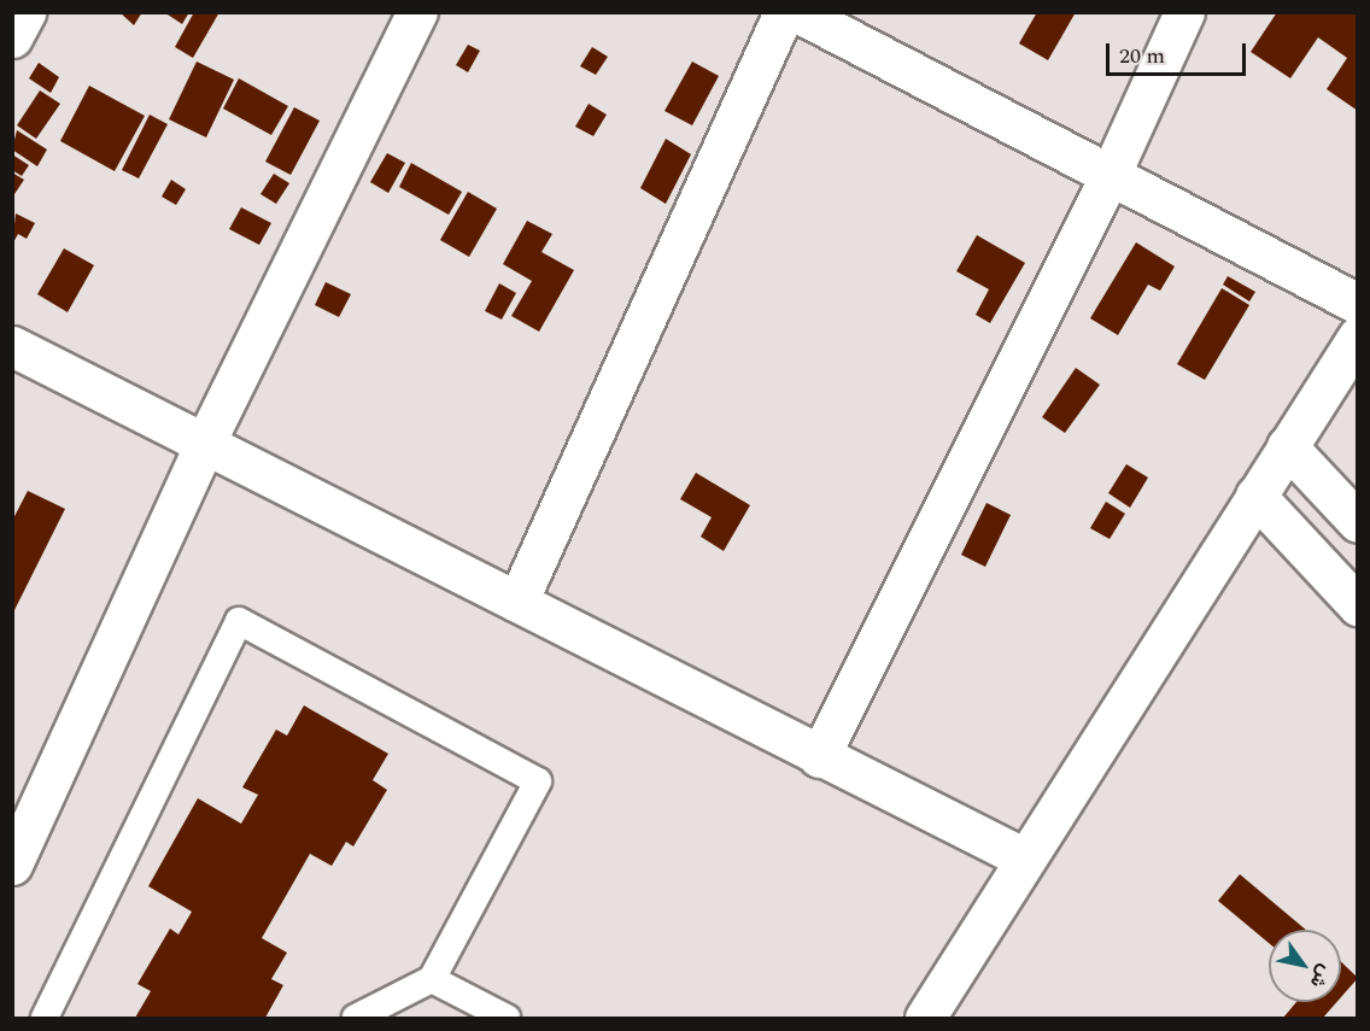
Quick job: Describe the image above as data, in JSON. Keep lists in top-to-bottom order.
{
  "scale_bar": "20 m",
  "north": "bottom right"
}
